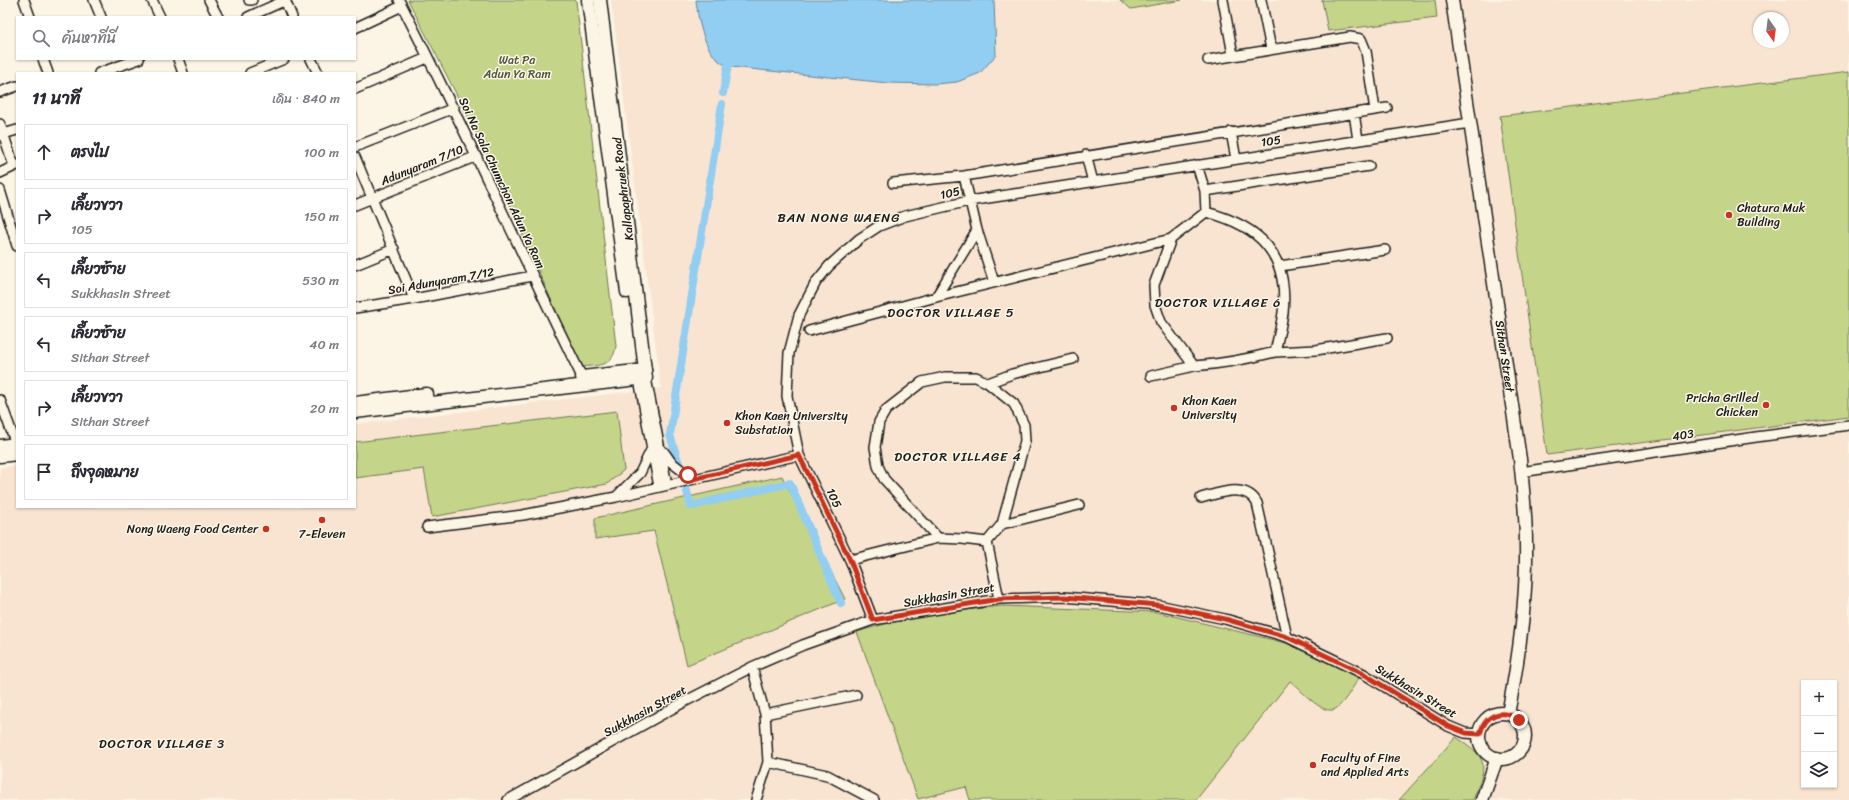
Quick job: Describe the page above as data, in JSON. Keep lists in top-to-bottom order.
{
  "streets": {
    "main road": ["Kallapaphruek Road", "Sithan Street"],
    "street": [
      "105",
      "Adunyaram 7/10",
      "Soi Na Sala Chumchon Adun Ya Ram",
      "Soi Adunyaram 7/12",
      "403",
      "Sukkhasin Street"
    ]
  },
  "crossings": [
    ["105", "Sithan Street"],
    ["105", "Sukkhasin Street"],
    ["Adunyaram 7/10", "Soi Na Sala Chumchon Adun Ya Ram"],
    ["Soi Na Sala Chumchon Adun Ya Ram", "Soi Adunyaram 7/12"],
    ["Sithan Street", "403"],
    ["Sithan Street", "Sukkhasin Street"]
  ],
  "districts": [
    "BAN NONG WAENG",
    "DOCTOR VILLAGE 6",
    "DOCTOR VILLAGE 5",
    "DOCTOR VILLAGE 4",
    "DOCTOR VILLAGE 3"
  ],
  "parks": ["Wat Pa Adun Ya Ram"],
  "places": [
    "Chatura Muk Building",
    "Pricha Grilled Chicken",
    "Khon Kaen University",
    "Khon Kaen University Substation",
    "7-Eleven",
    "Nong Waeng Food Center",
    "Faculty of Fine and Applied Arts"
  ],
  "north": "bottom",
  "page": {
    "search": "ค้นหาที่นี่",
    "heading": ["11 นาที", "เดิน · 840 m"],
    "list": [
      ["ตรงไป", "100 m"],
      ["เลี้ยวขวา", "105", "150 m"],
      ["เลี้ยวซ้าย", "Sukkhasin Street", "530 m"],
      ["เลี้ยวซ้าย", "Sithan Street", "40 m"],
      ["เลี้ยวขวา", "Sithan Street", "20 m"],
      "ถึงจุดหมาย"
    ],
    "map_buttons": ["+", "−"]
  }
}
